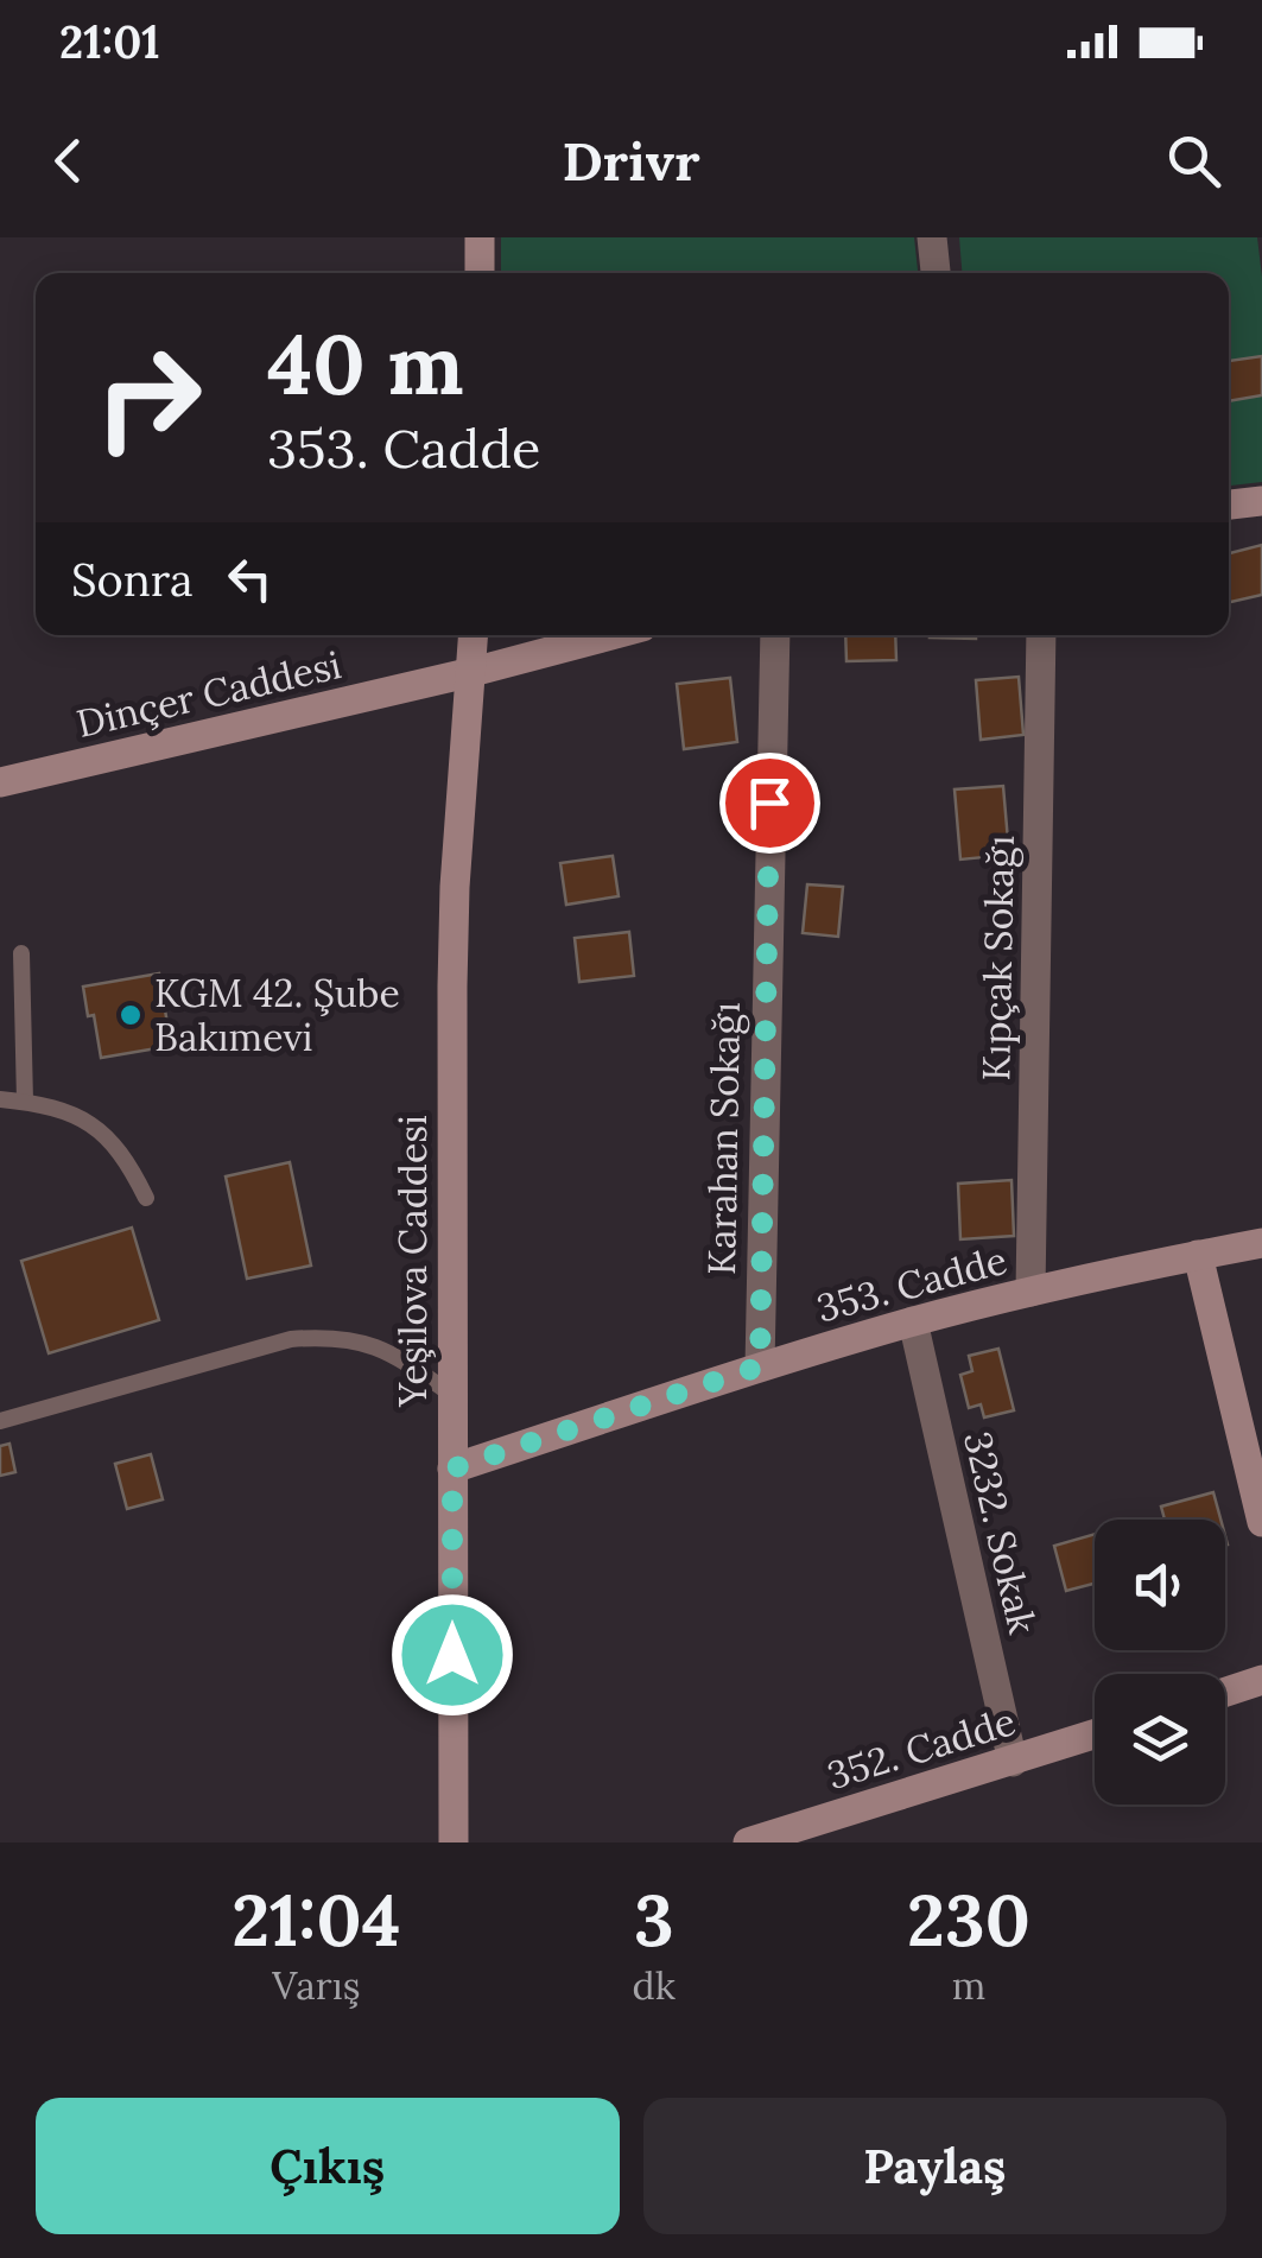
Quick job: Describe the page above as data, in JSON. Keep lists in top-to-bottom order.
{
  "streets": {
    "street": [
      "Dinçer Caddesi",
      "Kıpçak Sokağı",
      "Karahan Sokağı",
      "Yeşilova Caddesi",
      "353. Cadde",
      "3232. Sokak",
      "352. Cadde"
    ]
  },
  "crossings": [
    ["Dinçer Caddesi", "Yeşilova Caddesi"],
    ["Kıpçak Sokağı", "353. Cadde"],
    ["Karahan Sokağı", "353. Cadde"],
    ["Yeşilova Caddesi", "353. Cadde"],
    ["353. Cadde", "3232. Sokak"],
    ["3232. Sokak", "352. Cadde"]
  ],
  "places": ["KGM 42. Şube Bakımevi"],
  "page": {
    "status": "21:01",
    "header": "Drivr",
    "turn": ["40 m", "353. Cadde"],
    "then": "Sonra",
    "eta": [
      "21:04",
      "Varış",
      "3",
      "dk",
      "230",
      "m"
    ],
    "buttons": ["Çıkış", "Paylaş"]
  }
}
